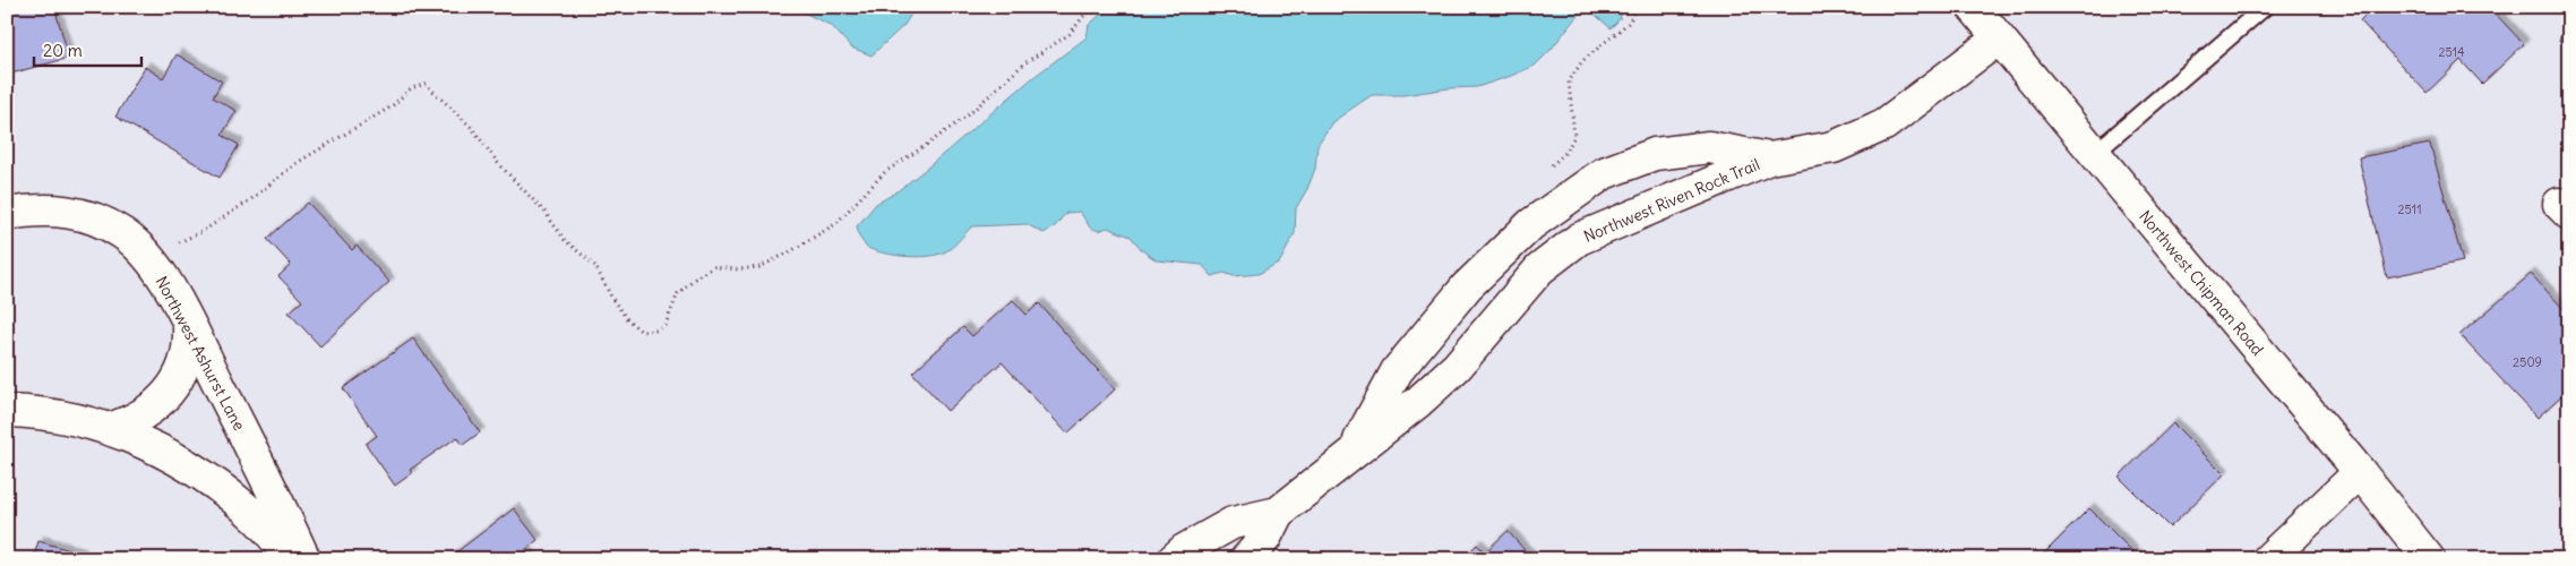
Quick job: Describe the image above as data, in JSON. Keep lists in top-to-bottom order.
{
  "streets": {
    "street": ["Northwest Riven Rock Trail", "Northwest Chipman Road", "Northwest Ashurst Lane"]
  },
  "crossings": [
    ["Northwest Riven Rock Trail", "Northwest Chipman Road"]
  ],
  "house_numbers": ["2514", "2511", "2509"],
  "scale_bar": "20 m"
}
